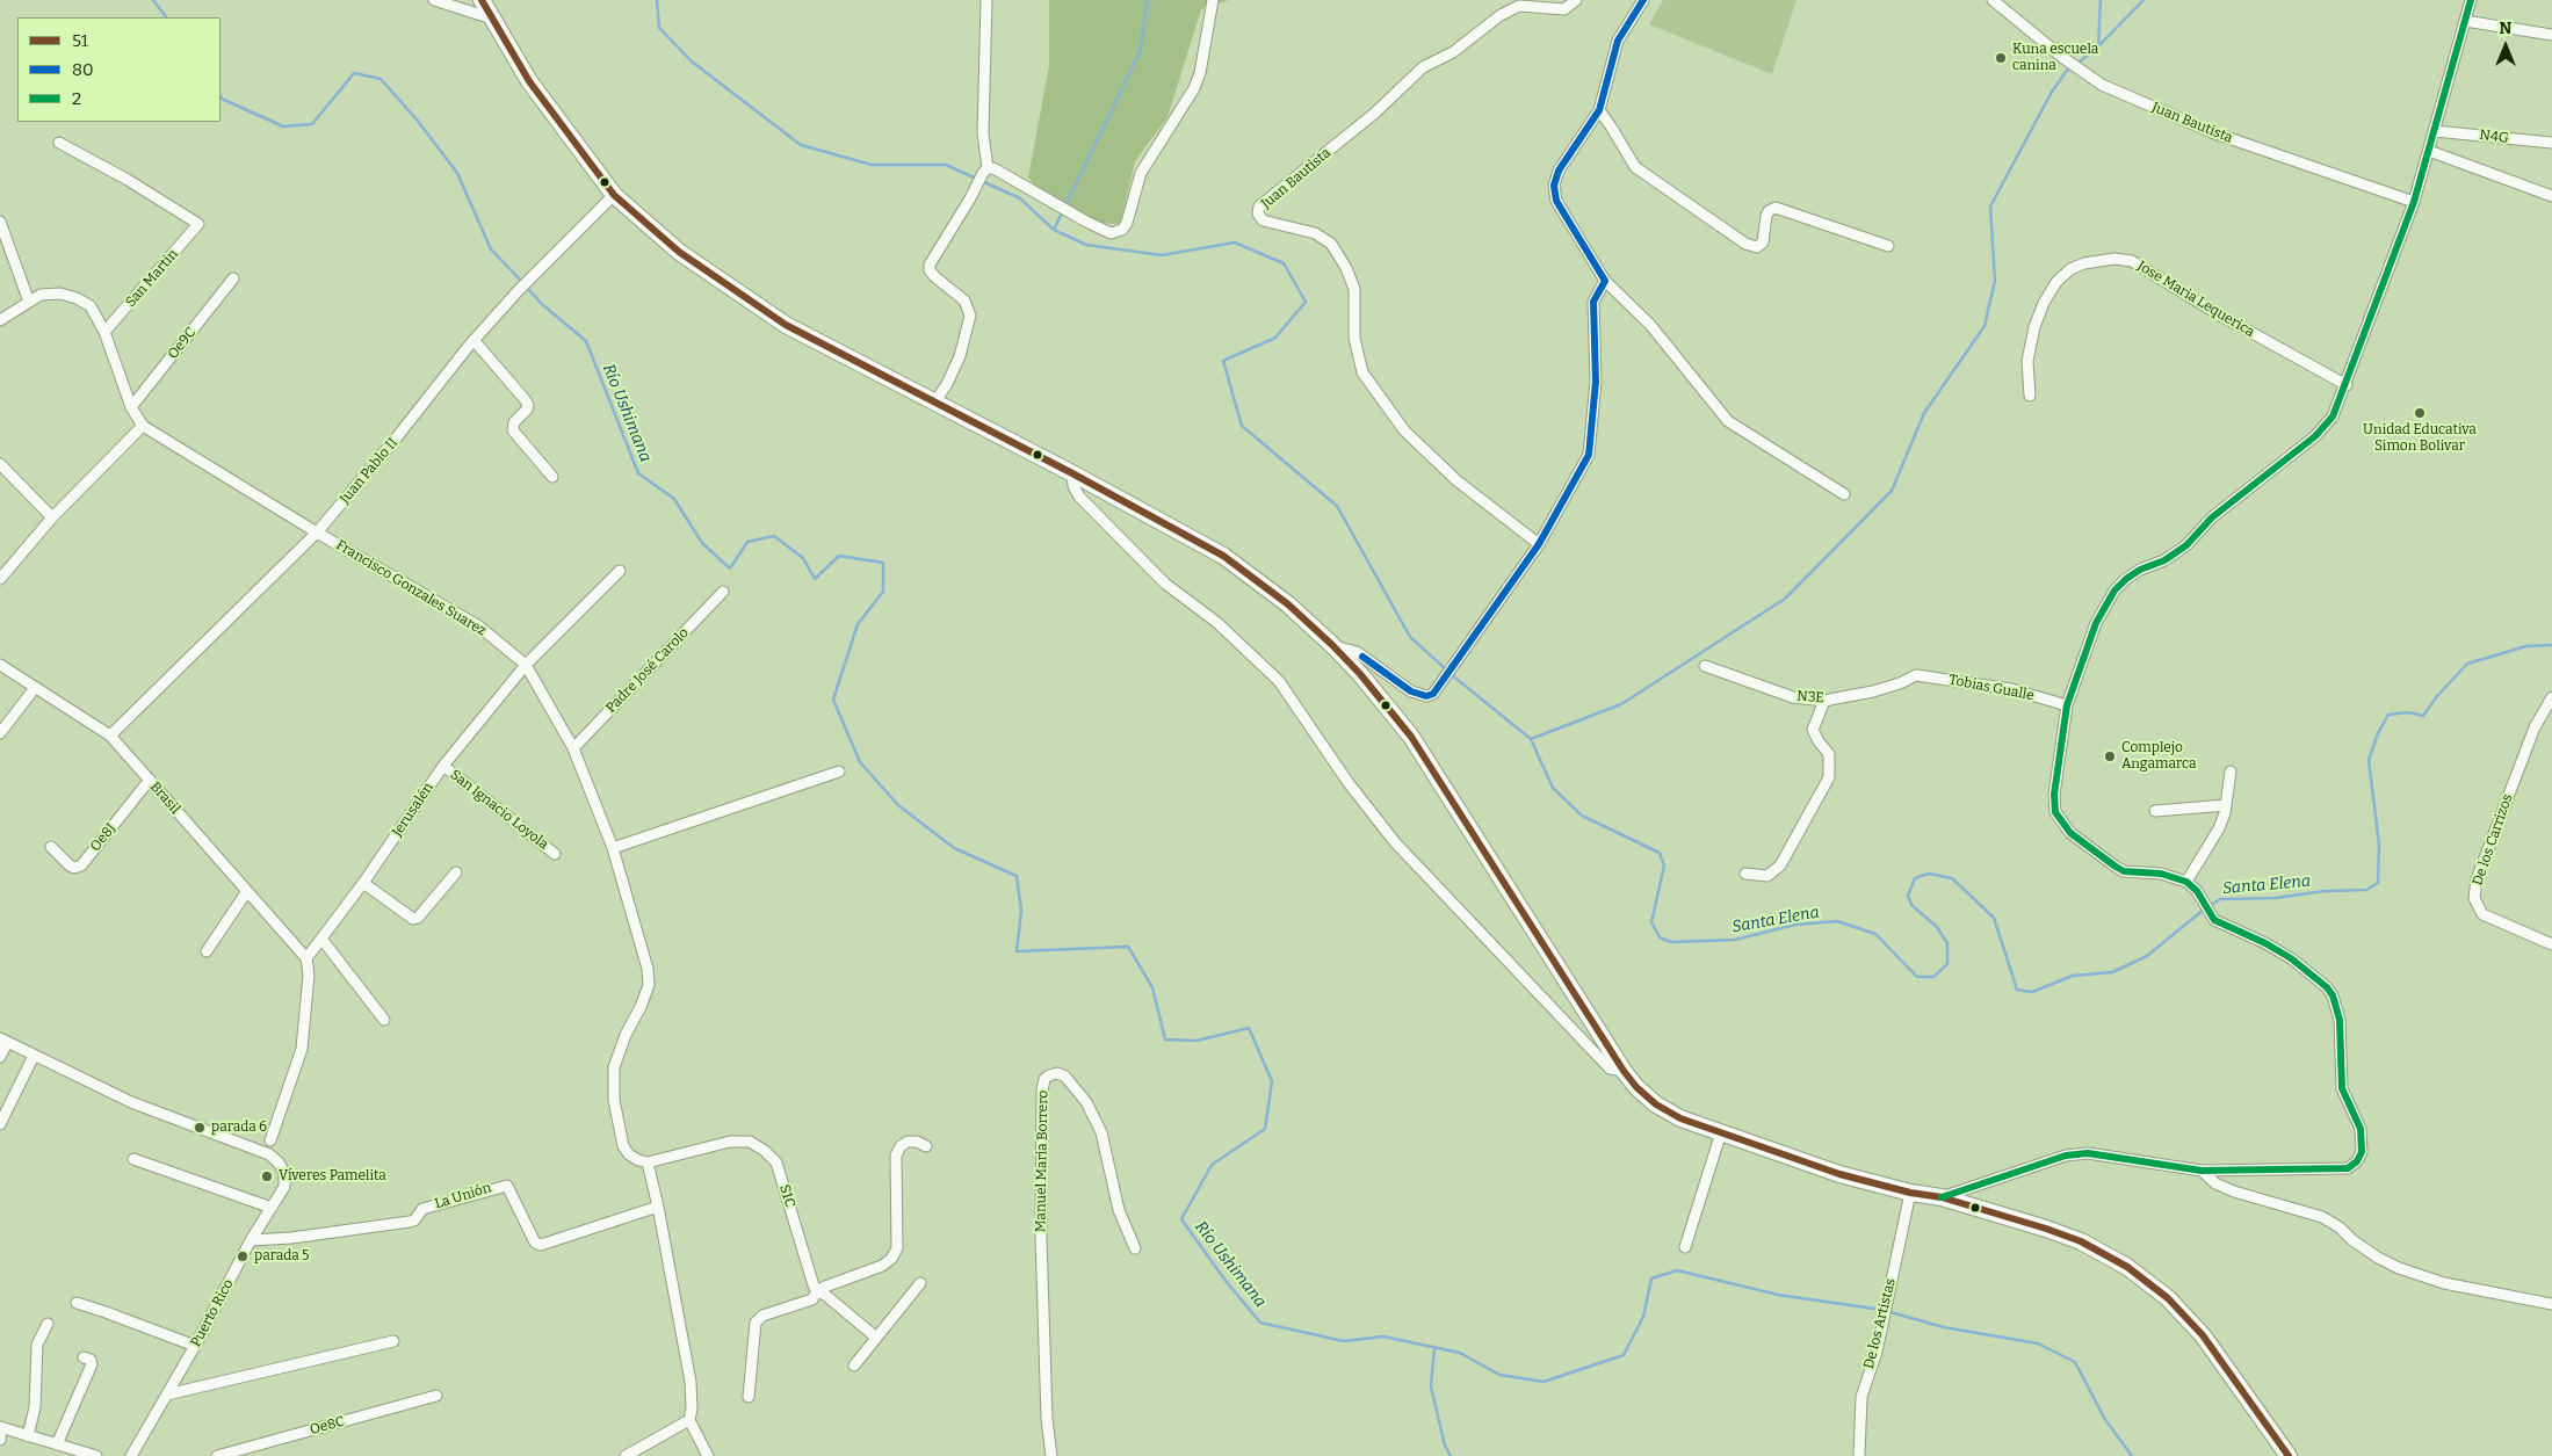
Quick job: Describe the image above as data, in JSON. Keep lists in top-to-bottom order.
{
  "streets": {
    "street": [
      "Juan Bautista",
      "N4G",
      "San Martin",
      "Jose Maria Lequerica",
      "Oe9C",
      "Juan Pablo II",
      "Francisco Gonzales Suarez",
      "Padre José Carolo",
      "Tobias Gualle",
      "N3E",
      "Brasil",
      "Jerusalén",
      "San Ignacio Loyola",
      "Oe8J",
      "De los Carrizos",
      "Manuel Maria Borrero",
      "La Unión",
      "S1C",
      "Puerto Rico",
      "De los Artistas",
      "Oe8C"
    ]
  },
  "crossings": [
    ["San Martin", "Francisco Gonzales Suarez"],
    ["Oe9C", "Francisco Gonzales Suarez"],
    ["Juan Pablo II", "Francisco Gonzales Suarez"],
    ["Juan Pablo II", "Brasil"],
    ["Francisco Gonzales Suarez", "Padre José Carolo"],
    ["Francisco Gonzales Suarez", "Jerusalén"],
    ["Francisco Gonzales Suarez", "S1C"],
    ["Tobias Gualle", "N3E"],
    ["Brasil", "Jerusalén"],
    ["Brasil", "Oe8J"],
    ["Jerusalén", "San Ignacio Loyola"],
    ["La Unión", "Puerto Rico"]
  ],
  "water": ["Río Ushimana", "Santa Elena"],
  "places": [
    "Kuna escuela canina",
    "Unidad Educativa Simon Bolivar",
    "Complejo Angamarca",
    "parada 6",
    "Víveres Pamelita",
    "parada 5"
  ],
  "lines": ["transit line 51", "transit line 80", "transit line 2"],
  "legend": ["51", "80", "2"],
  "north": "top"
}
